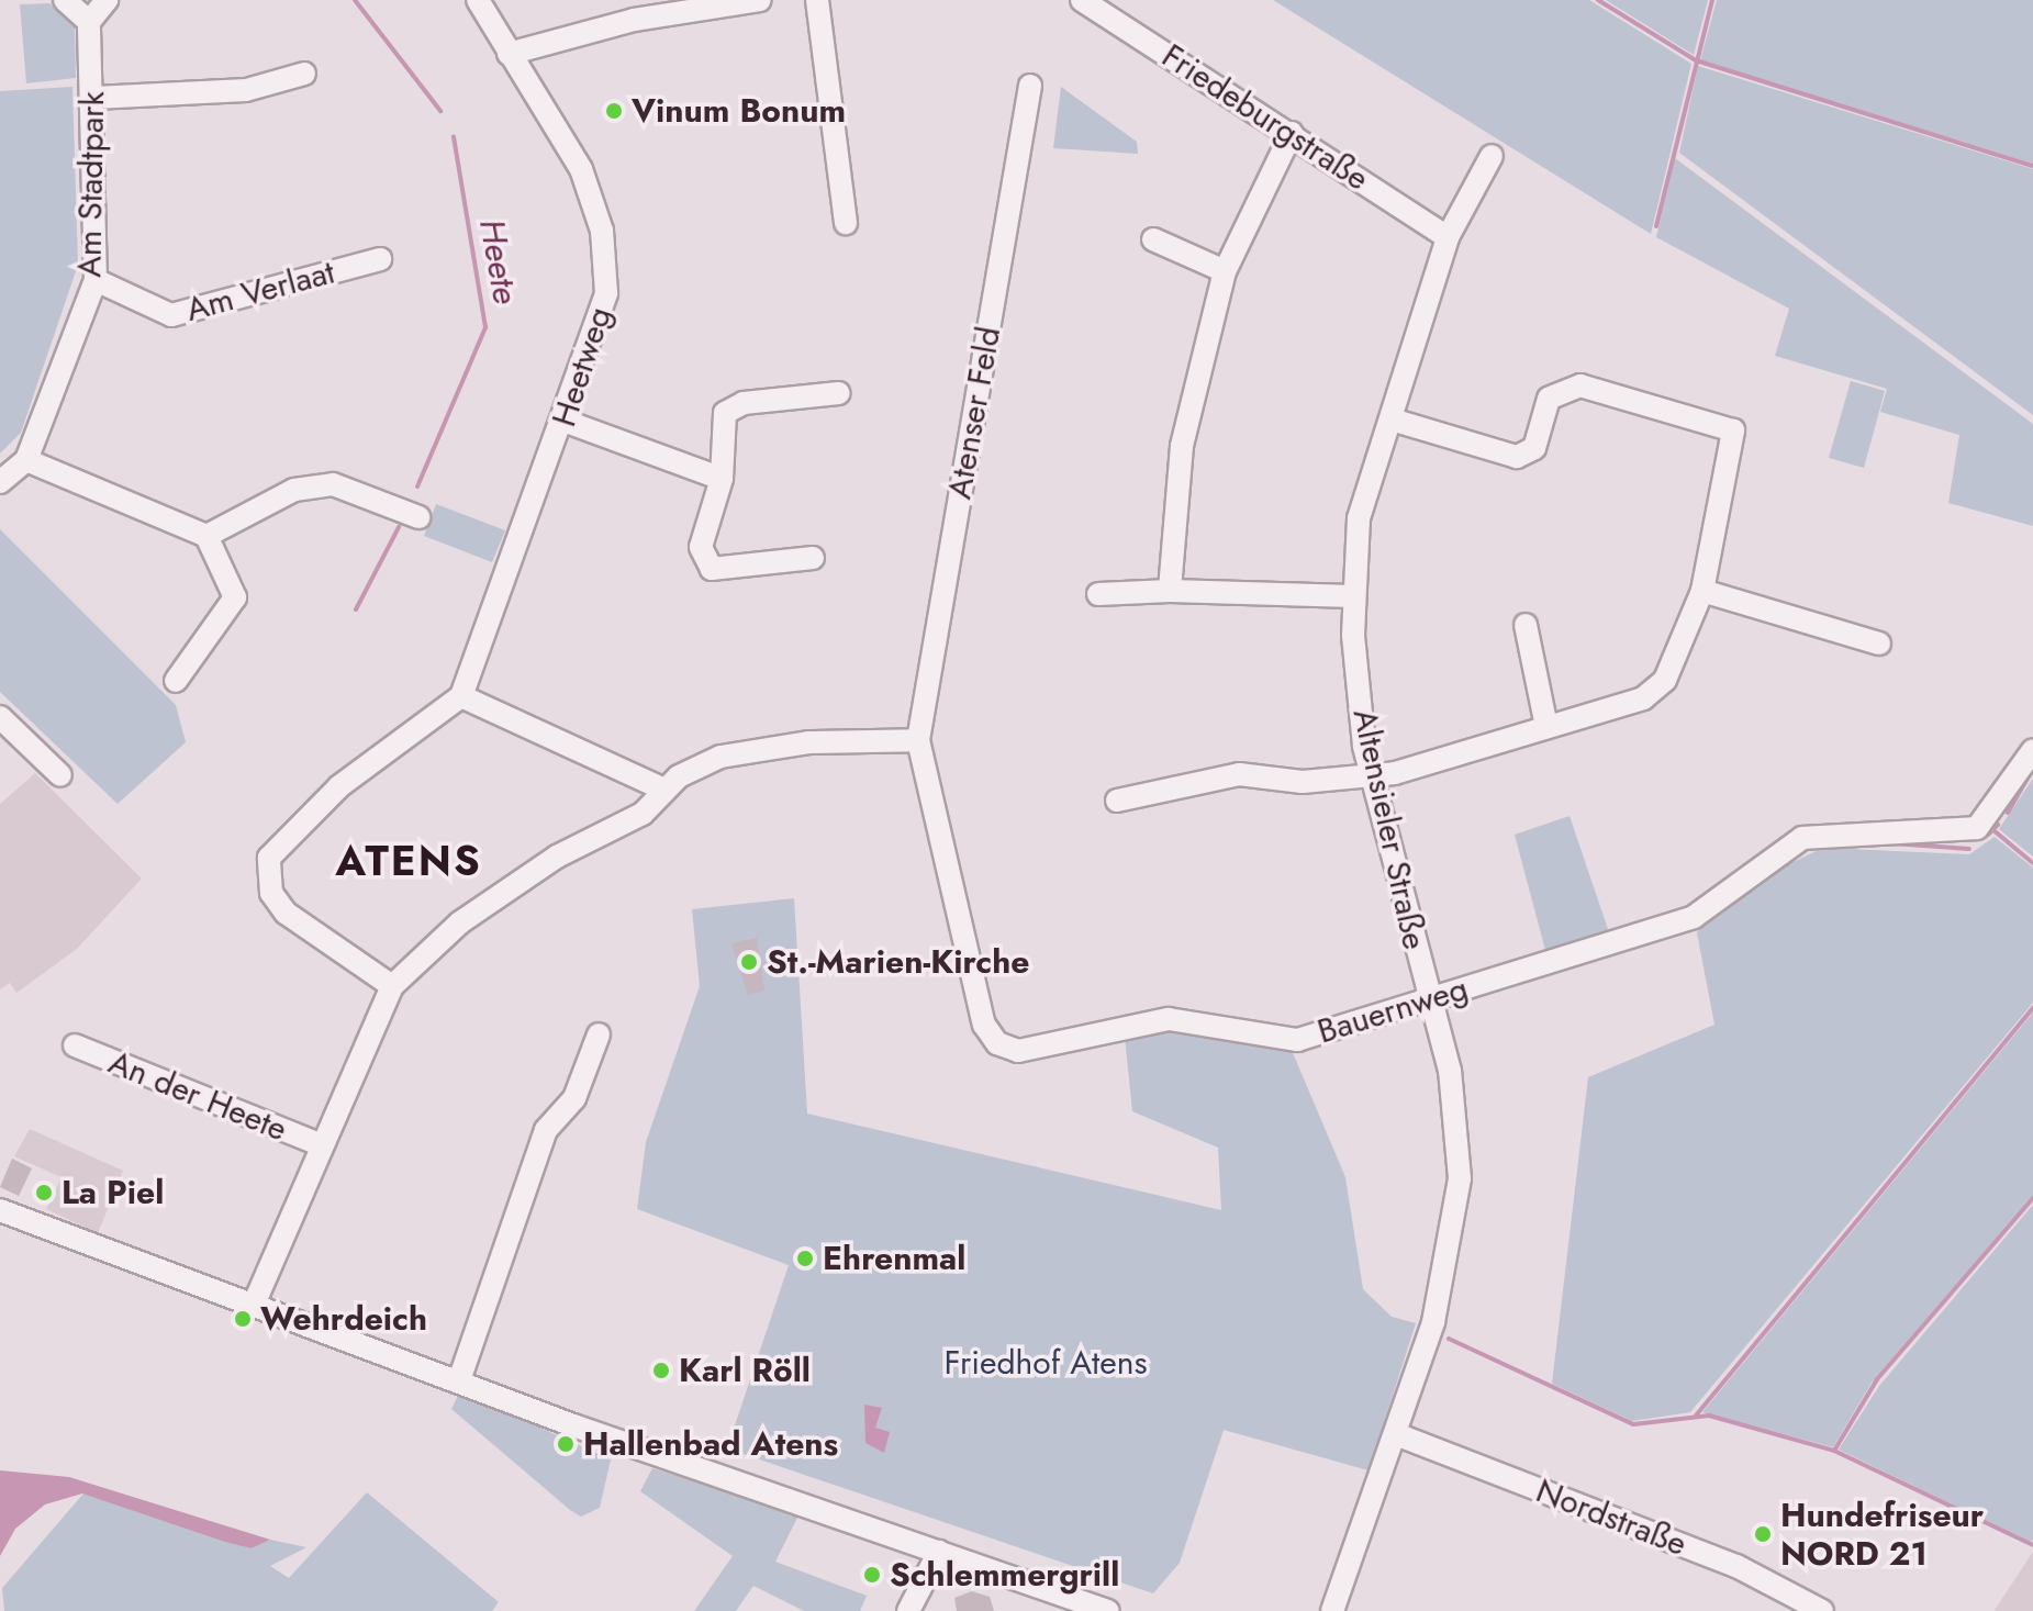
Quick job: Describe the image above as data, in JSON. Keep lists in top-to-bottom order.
{
  "streets": {
    "street": [
      "Friedeburgstraße",
      "Am Stadtpark",
      "Am Verlaat",
      "Heetweg",
      "Atenser Feld",
      "Altensieler Straße",
      "Bauernweg",
      "An der Heete",
      "Nordstraße"
    ]
  },
  "crossings": [
    ["Friedeburgstraße", "Altensieler Straße"],
    ["Am Stadtpark", "Am Verlaat"],
    ["Atenser Feld", "Bauernweg"],
    ["Altensieler Straße", "Bauernweg"],
    ["Altensieler Straße", "Nordstraße"]
  ],
  "districts": ["ATENS"],
  "water": ["Heete"],
  "parks": ["Friedhof Atens"],
  "places": [
    "Vinum Bonum",
    "St.-Marien-Kirche",
    "La Piel",
    "Ehrenmal",
    "Wehrdeich",
    "Karl Röll",
    "Hallenbad Atens",
    "Hundefriseur NORD 21",
    "Schlemmergrill"
  ]
}
